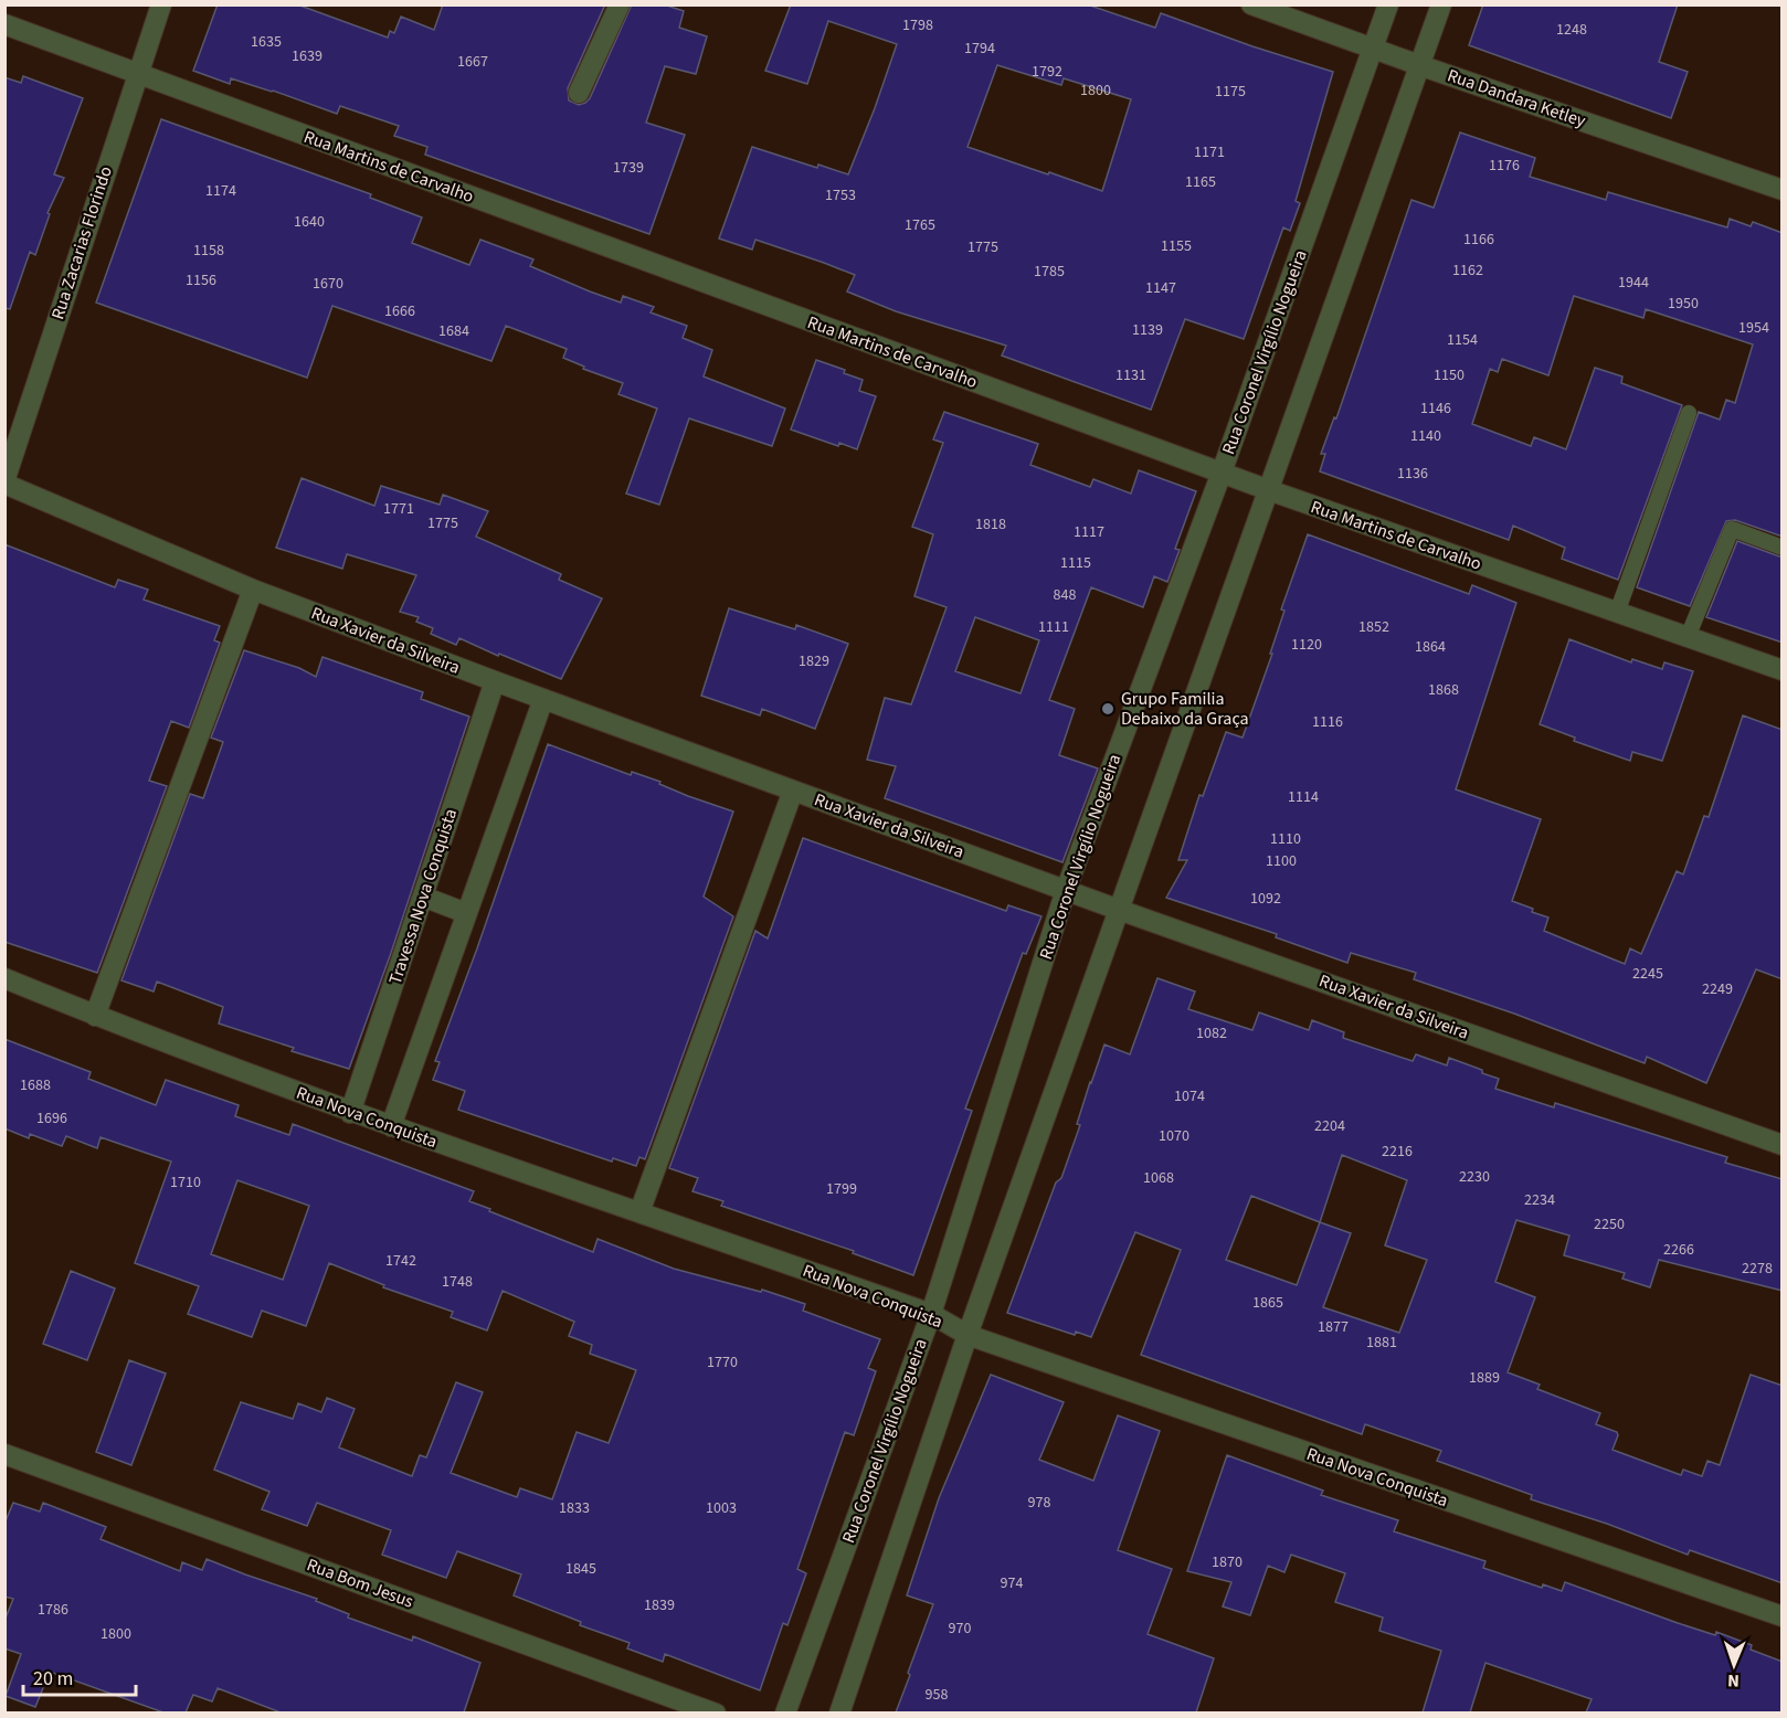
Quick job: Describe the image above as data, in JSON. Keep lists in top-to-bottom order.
{
  "streets": {
    "street": [
      "Rua Dandara Ketley",
      "Rua Martins de Carvalho",
      "Rua Zacarias Florindo",
      "Rua Coronel Virgílio Nogueira",
      "Rua Xavier da Silveira",
      "Travessa Nova Conquista",
      "Rua Nova Conquista",
      "Rua Bom Jesus"
    ]
  },
  "crossings": [
    ["Rua Dandara Ketley", "Rua Coronel Virgílio Nogueira"],
    ["Rua Martins de Carvalho", "Rua Zacarias Florindo"],
    ["Rua Martins de Carvalho", "Rua Coronel Virgílio Nogueira"],
    ["Rua Zacarias Florindo", "Rua Xavier da Silveira"],
    ["Rua Coronel Virgílio Nogueira", "Rua Xavier da Silveira"],
    ["Rua Coronel Virgílio Nogueira", "Rua Nova Conquista"],
    ["Rua Xavier da Silveira", "Travessa Nova Conquista"],
    ["Travessa Nova Conquista", "Rua Nova Conquista"]
  ],
  "places": ["Grupo Familia Debaixo da Graça"],
  "house_numbers": [
    "1798",
    "1248",
    "1635",
    "1794",
    "1639",
    "1667",
    "1792",
    "1800",
    "1175",
    "1171",
    "1176",
    "1739",
    "1165",
    "1174",
    "1753",
    "1640",
    "1765",
    "1166",
    "1155",
    "1775",
    "1158",
    "1162",
    "1785",
    "1156",
    "1944",
    "1670",
    "1147",
    "1950",
    "1666",
    "1954",
    "1139",
    "1684",
    "1154",
    "1131",
    "1150",
    "1146",
    "1140",
    "1136",
    "1771",
    "1775",
    "1818",
    "1117",
    "1115",
    "848",
    "1111",
    "1852",
    "1120",
    "1864",
    "1829",
    "1868",
    "1116",
    "1114",
    "1110",
    "1100",
    "1092",
    "2245",
    "2249",
    "1082",
    "1688",
    "1074",
    "1696",
    "2204",
    "1070",
    "2216",
    "2230",
    "1068",
    "1710",
    "1799",
    "2234",
    "2250",
    "2266",
    "1742",
    "2278",
    "1748",
    "1865",
    "1877",
    "1881",
    "1770",
    "1889",
    "978",
    "1833",
    "1003",
    "1870",
    "1845",
    "974",
    "1839",
    "1786",
    "970",
    "1800",
    "958"
  ],
  "scale_bar": "20 m",
  "north": "bottom"
}
